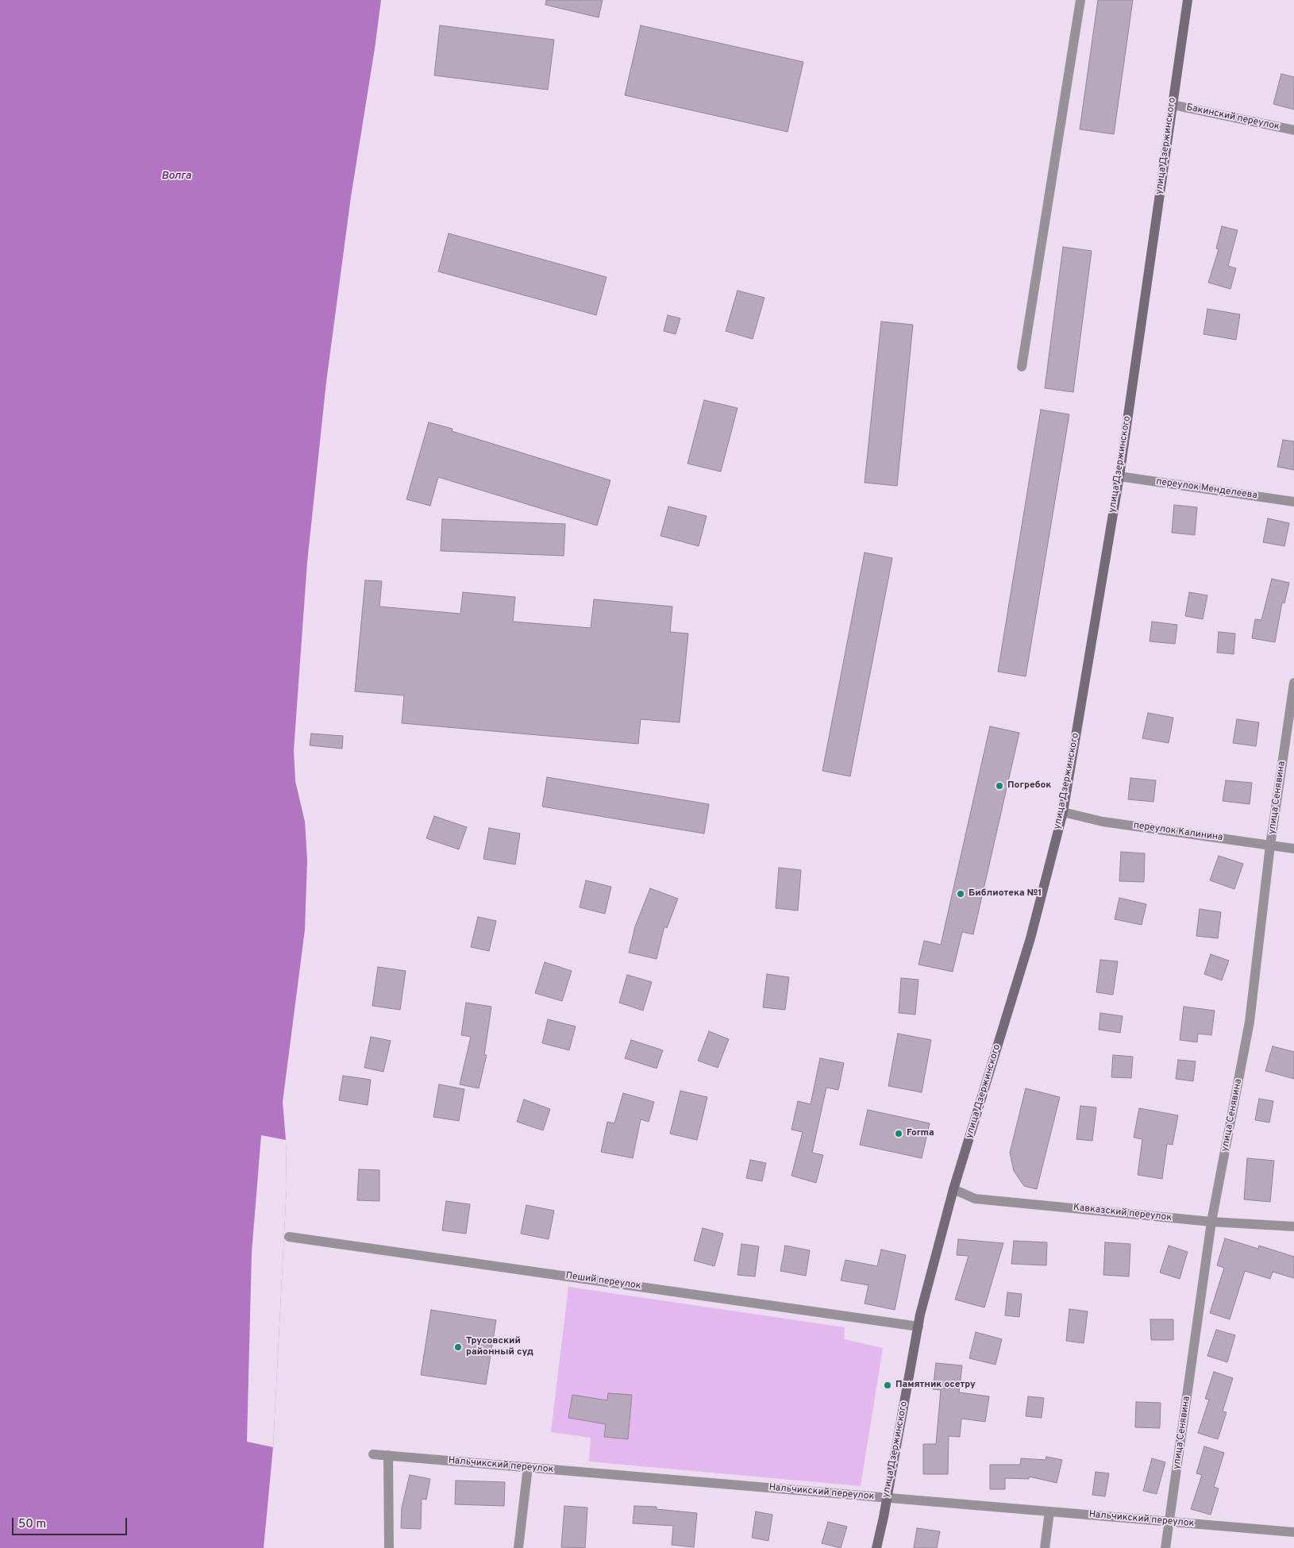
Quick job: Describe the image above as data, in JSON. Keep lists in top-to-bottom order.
{
  "streets": {
    "main road": ["улица Дзержинского"],
    "street": [
      "Бакинский переулок",
      "переулок Менделеева",
      "улица Сенявина",
      "переулок Калинина",
      "Кавказский переулок",
      "Пеший переулок",
      "Нальчикский переулок"
    ]
  },
  "crossings": [
    ["Бакинский переулок", "улица Дзержинского"],
    ["улица Дзержинского", "переулок Менделеева"],
    ["улица Дзержинского", "переулок Калинина"],
    ["улица Дзержинского", "Кавказский переулок"],
    ["улица Дзержинского", "Пеший переулок"],
    ["улица Дзержинского", "Нальчикский переулок"],
    ["улица Сенявина", "переулок Калинина"],
    ["улица Сенявина", "Кавказский переулок"],
    ["улица Сенявина", "Нальчикский переулок"]
  ],
  "water": ["Волга"],
  "places": [
    "Погребок",
    "Библиотека №1",
    "Forma",
    "Трусовский районный суд",
    "Памятник осетру"
  ],
  "scale_bar": "50 m"
}
